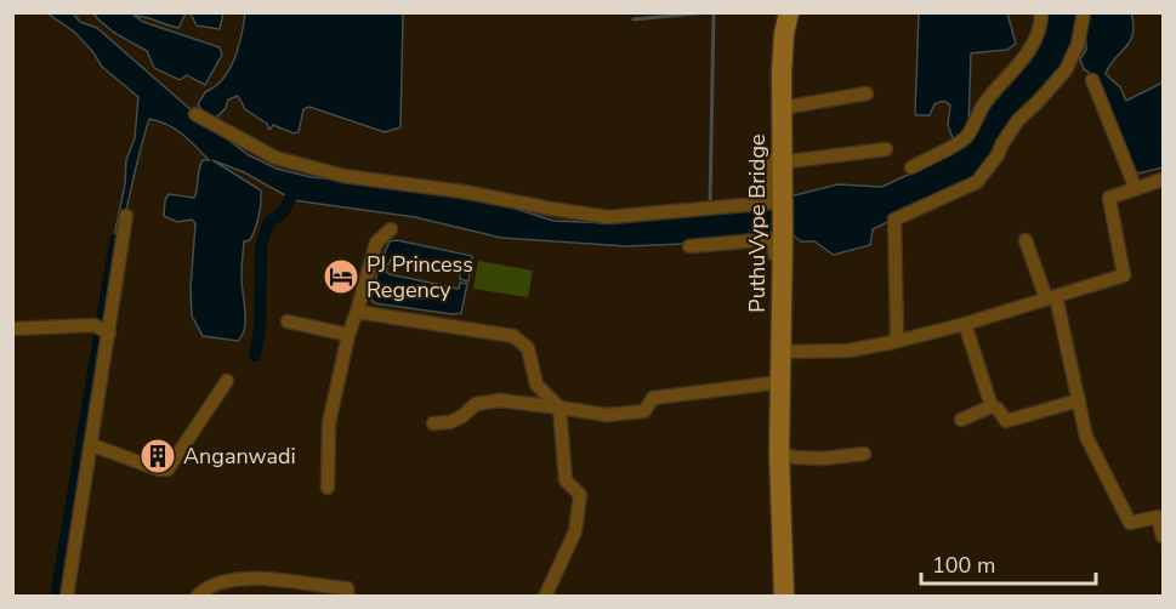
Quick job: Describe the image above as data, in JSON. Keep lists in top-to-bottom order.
{
  "streets": {
    "main road": ["PuthuVype Bridge"]
  },
  "places": {
    "hotel": ["PJ Princess Regency"],
    "building": ["Anganwadi"]
  },
  "scale_bar": "100 m"
}
